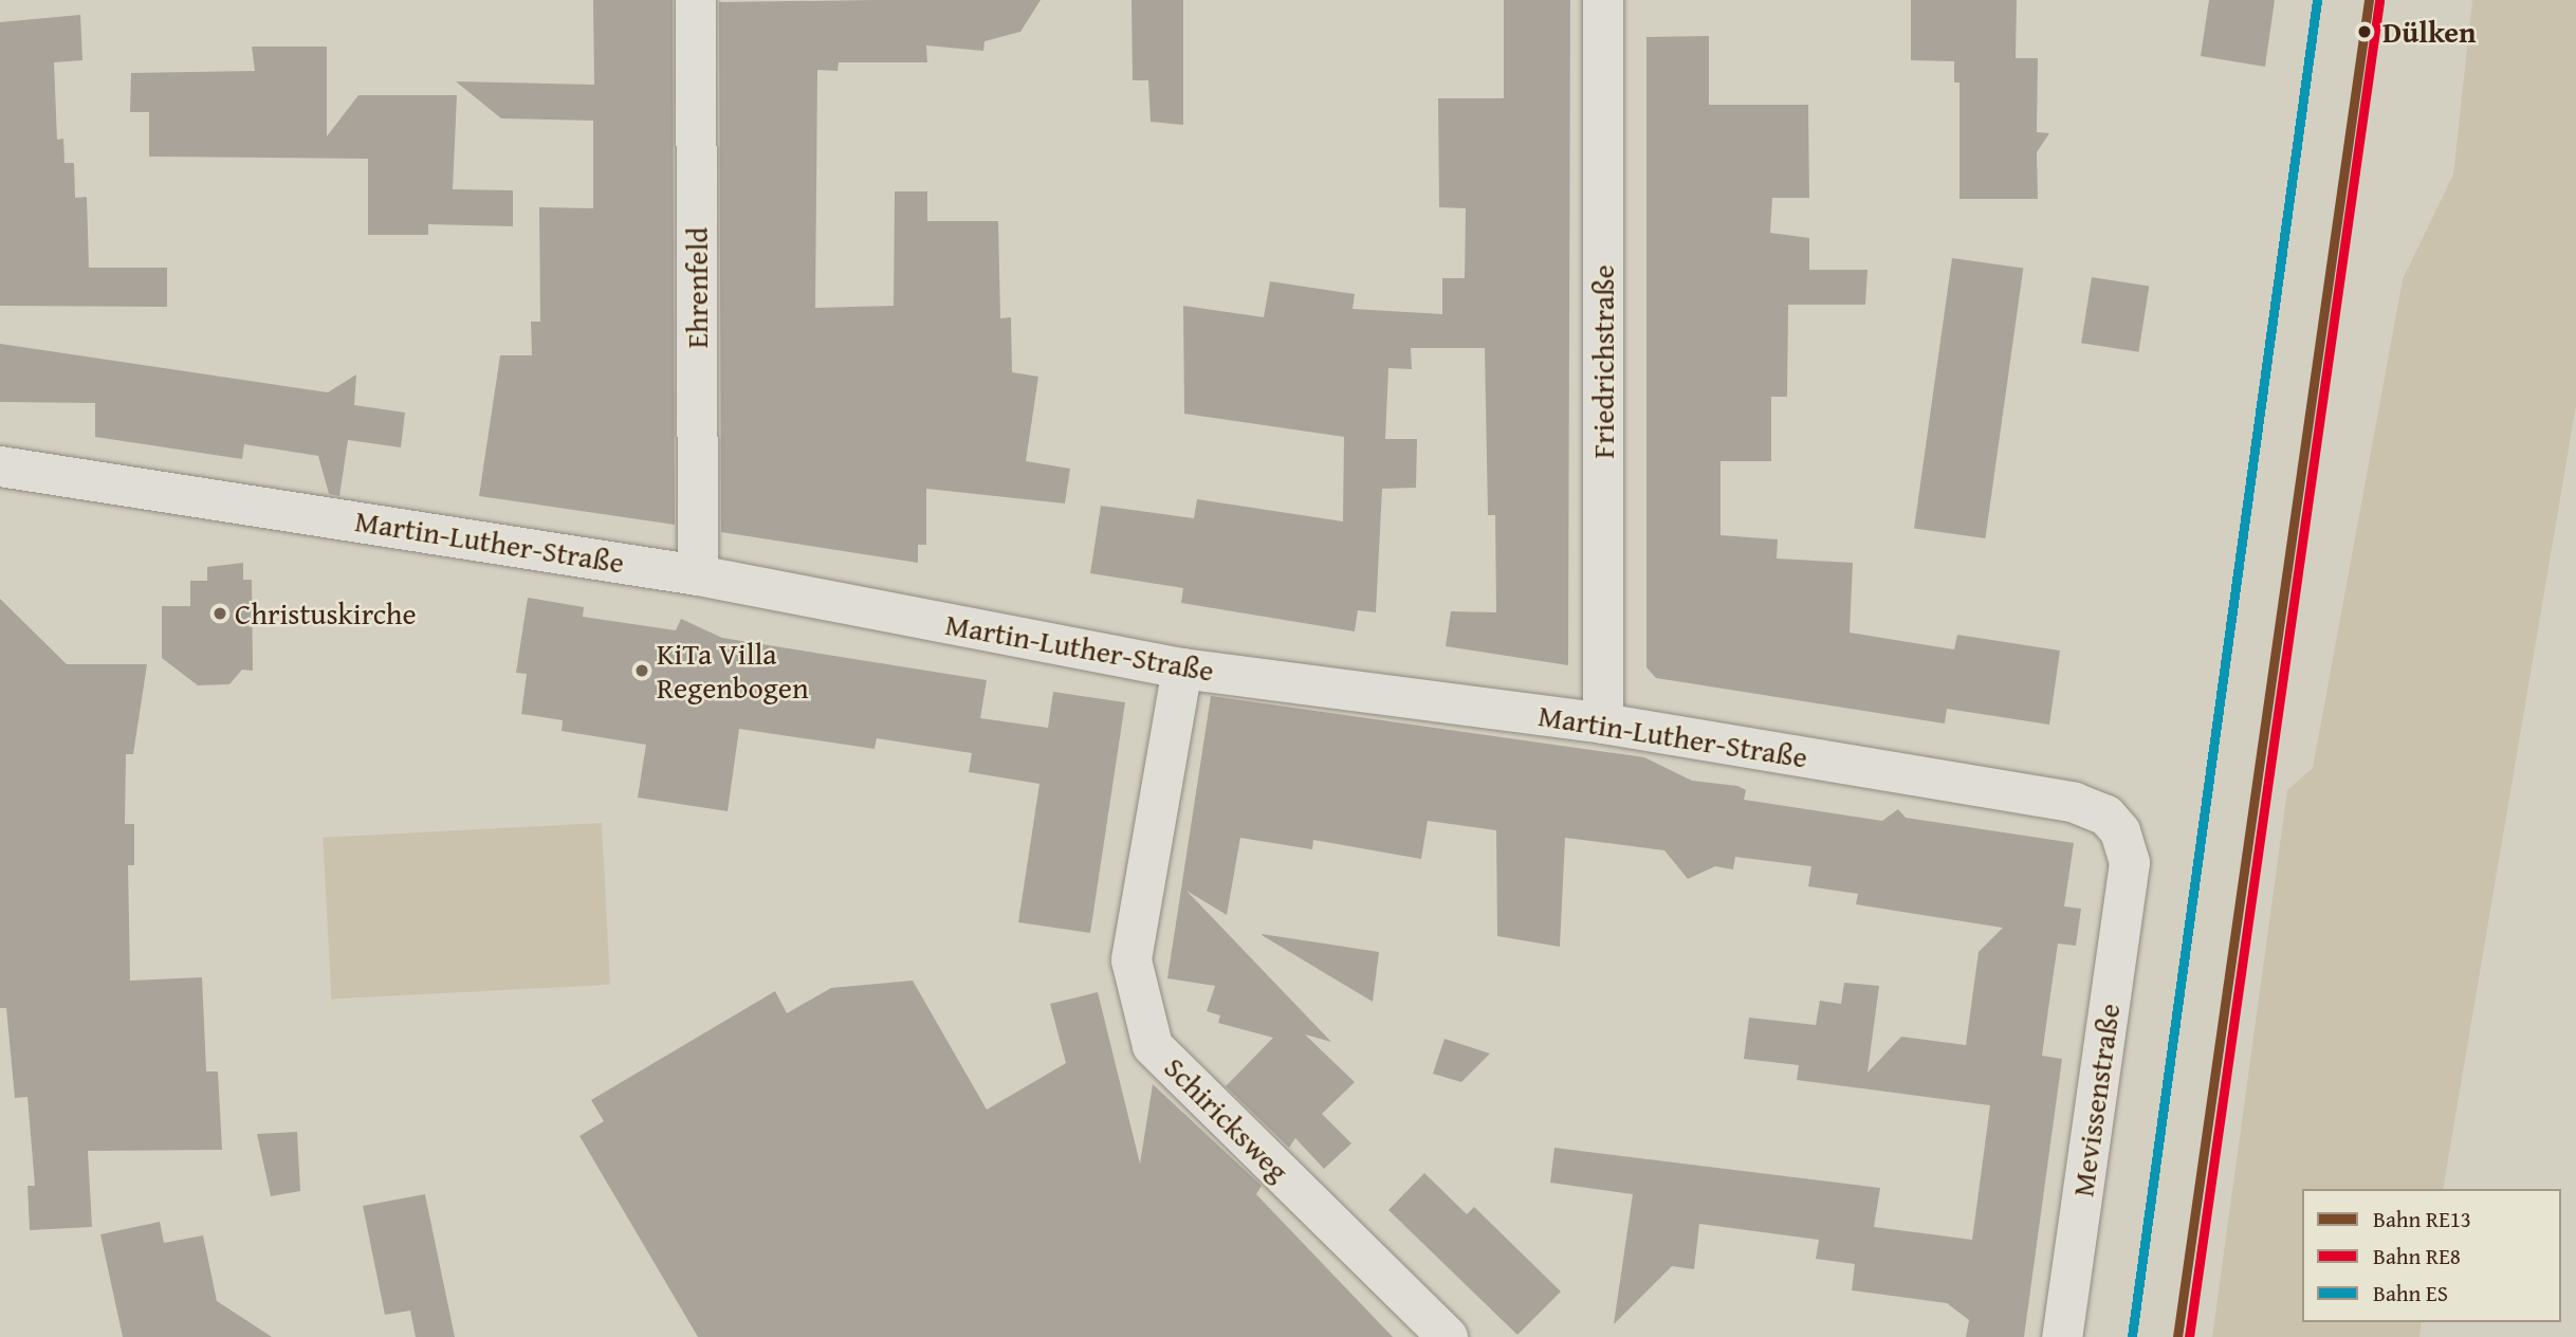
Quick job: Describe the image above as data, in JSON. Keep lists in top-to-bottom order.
{
  "streets": {
    "street": [
      "Ehrenfeld",
      "Friedrichstraße",
      "Martin-Luther-Straße",
      "Mevissenstraße",
      "Schiricksweg"
    ]
  },
  "crossings": [
    ["Ehrenfeld", "Martin-Luther-Straße"],
    ["Friedrichstraße", "Martin-Luther-Straße"],
    ["Martin-Luther-Straße", "Mevissenstraße"],
    ["Martin-Luther-Straße", "Schiricksweg"]
  ],
  "places": ["Dülken", "Christuskirche", "KiTa Villa Regenbogen"],
  "lines": ["rail line RE13", "rail line ES", "rail line RE8"],
  "legend": ["Bahn RE13", "Bahn RE8", "Bahn ES"]
}
